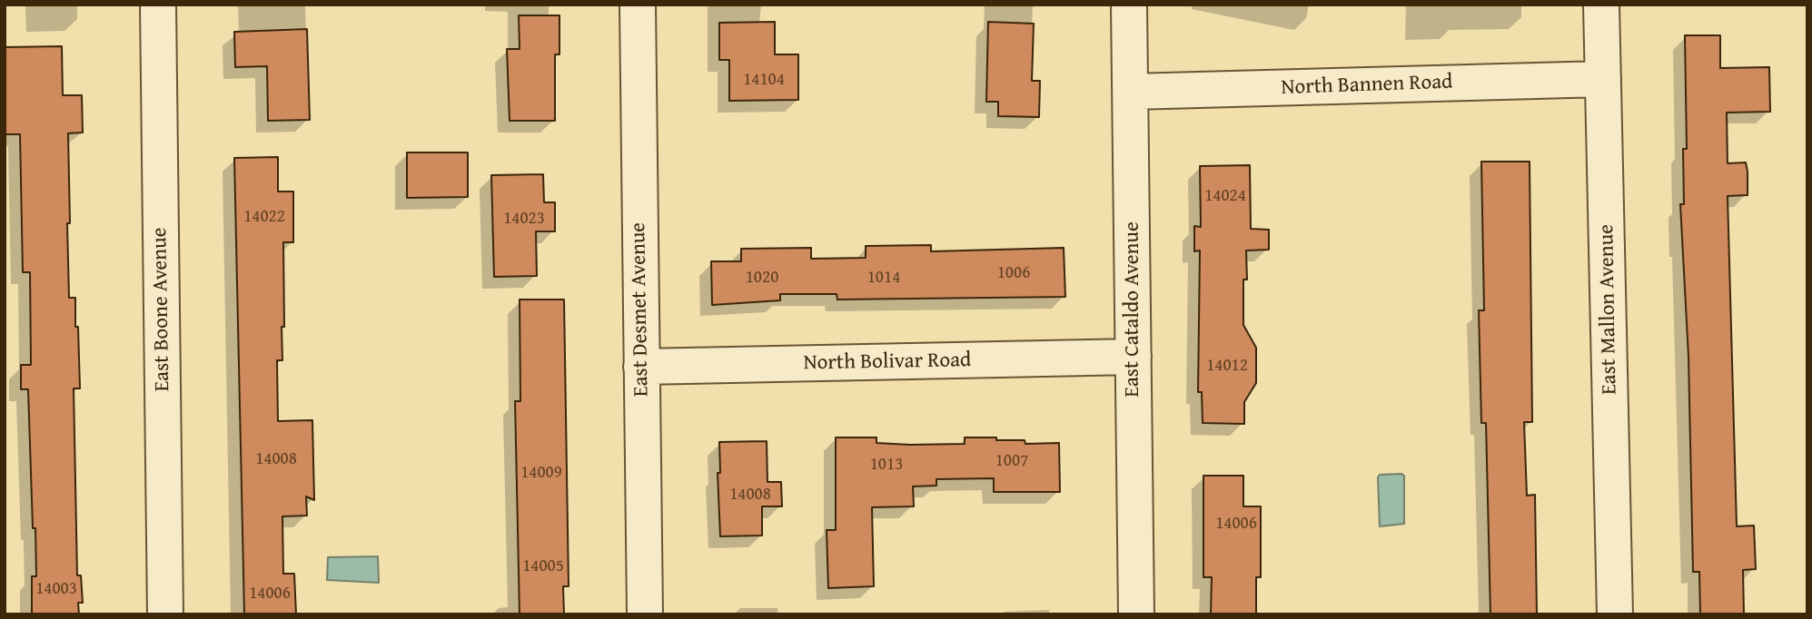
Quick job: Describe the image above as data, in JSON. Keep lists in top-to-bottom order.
{
  "streets": {
    "street": [
      "North Bannen Road",
      "East Boone Avenue",
      "East Desmet Avenue",
      "East Cataldo Avenue",
      "East Mallon Avenue",
      "North Bolivar Road"
    ]
  },
  "crossings": [
    ["North Bannen Road", "East Cataldo Avenue"],
    ["North Bannen Road", "East Mallon Avenue"],
    ["East Desmet Avenue", "North Bolivar Road"],
    ["East Cataldo Avenue", "North Bolivar Road"]
  ],
  "house_numbers": [
    "14104",
    "14024",
    "14022",
    "14023",
    "1006",
    "1020",
    "1014",
    "14012",
    "14008",
    "1007",
    "1013",
    "14009",
    "14008",
    "14006",
    "14005",
    "14003",
    "14006"
  ]
}
